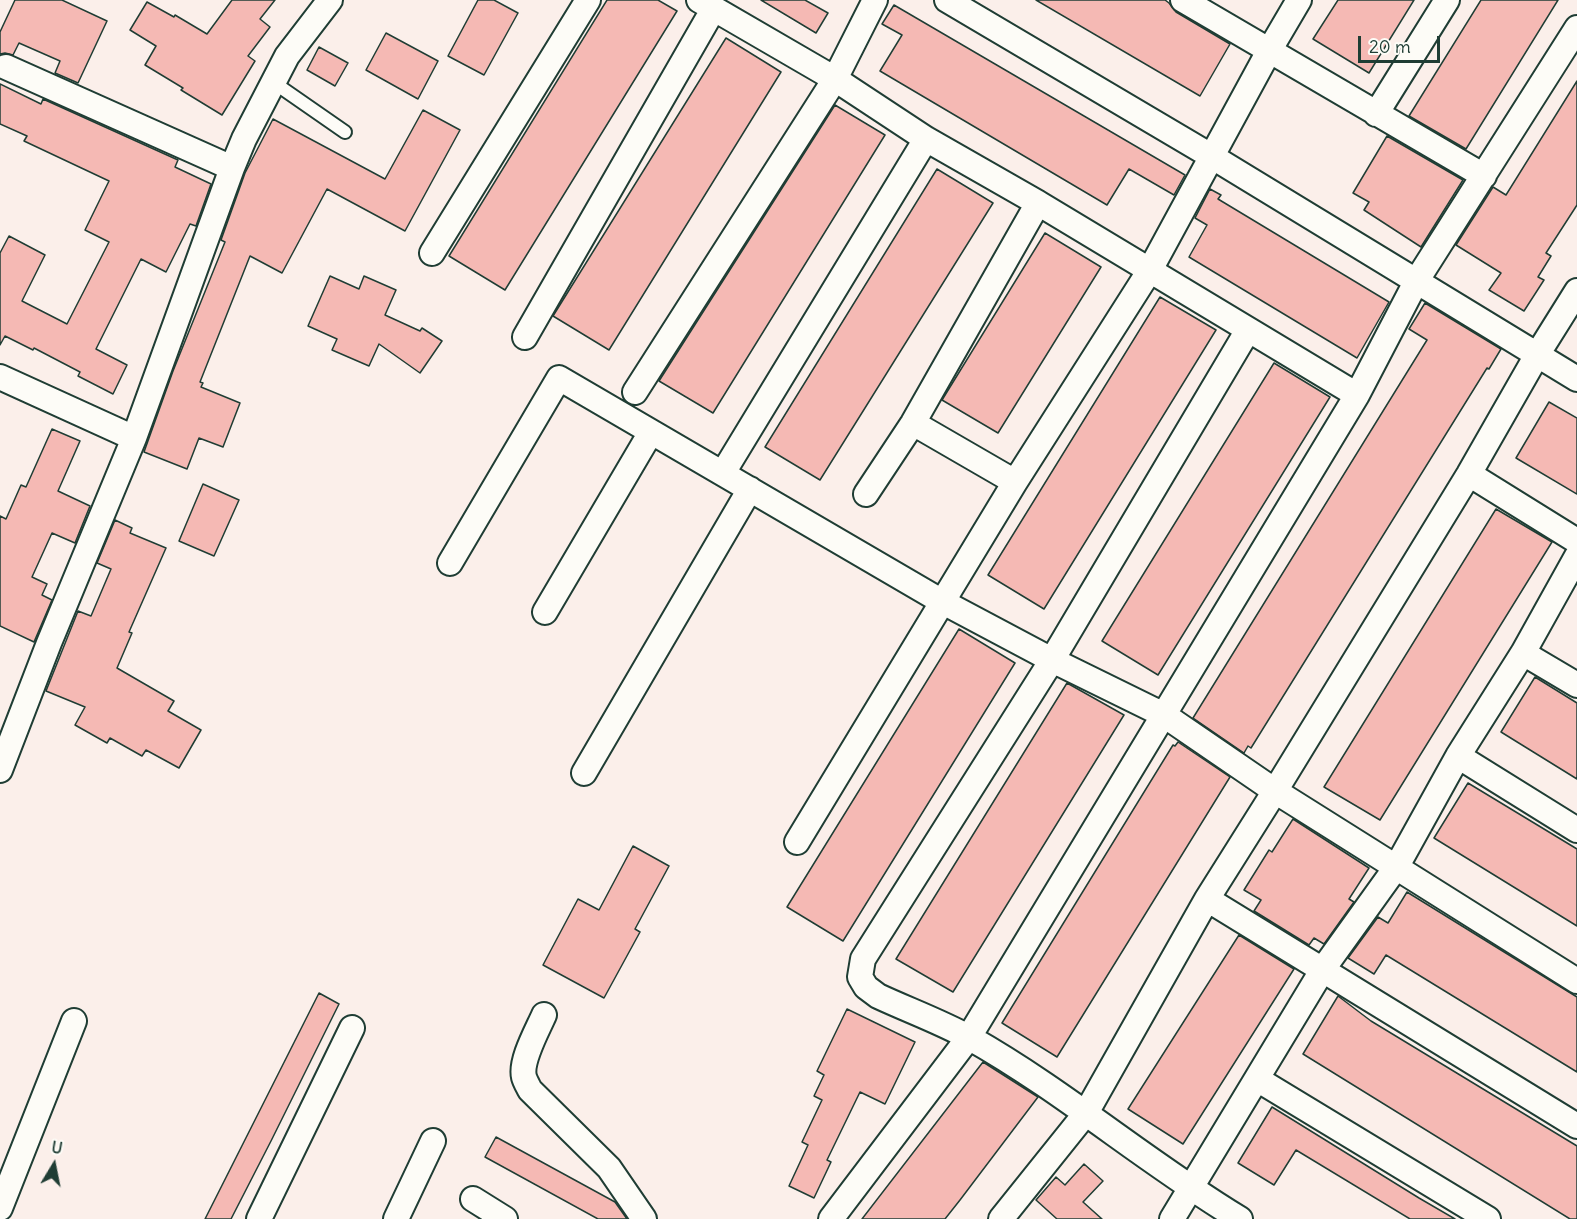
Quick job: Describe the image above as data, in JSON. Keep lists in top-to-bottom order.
{
  "scale_bar": "20 m",
  "north": "top"
}
